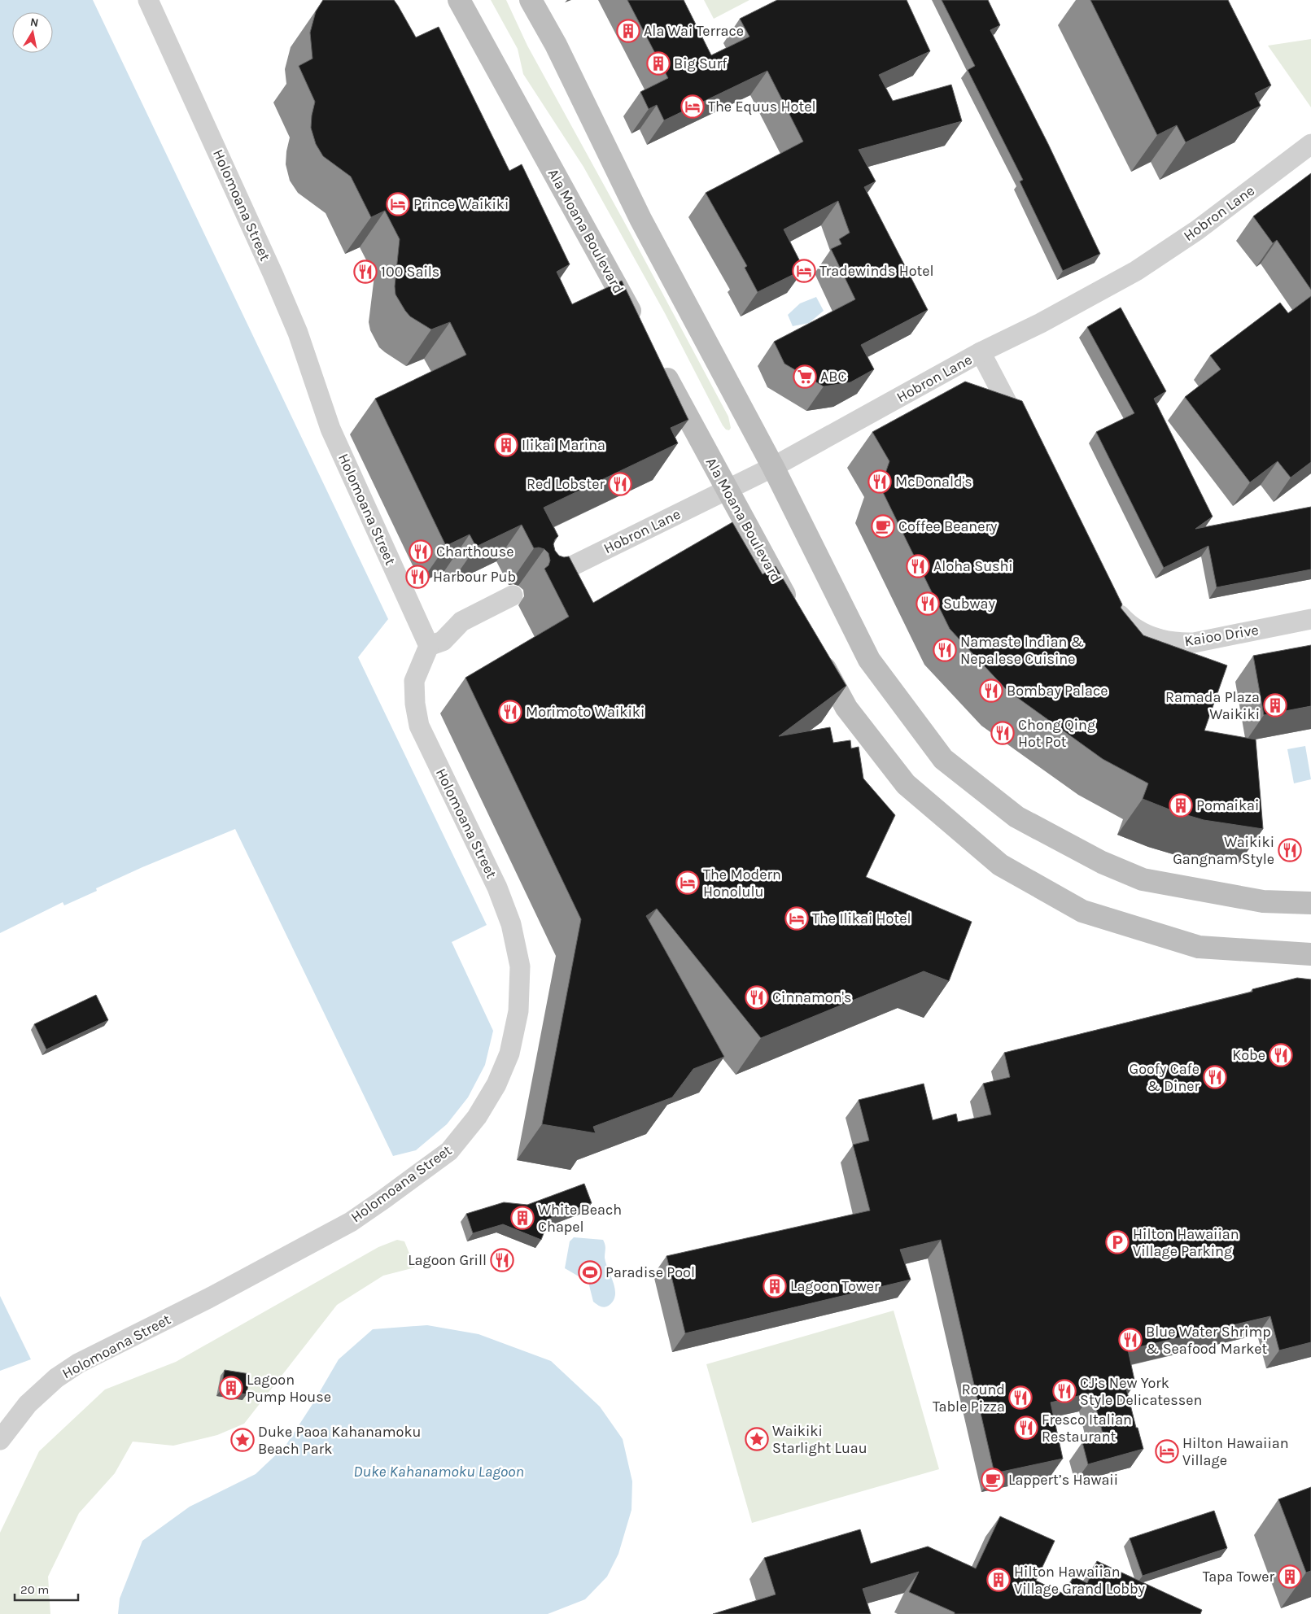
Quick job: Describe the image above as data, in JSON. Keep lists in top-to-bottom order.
{
  "streets": {
    "main road": ["Ala Moana Boulevard"],
    "street": ["Holomoana Street", "Hobron Lane", "Kaioo Drive"]
  },
  "crossings": [
    ["Hobron Lane", "Ala Moana Boulevard"]
  ],
  "water": ["Duke Kahanamoku Lagoon"],
  "places": {
    "building": [
      "Ala Wai Terrace",
      "Big Surf",
      "Ilikai Marina",
      "Ramada Plaza Waikiki",
      "Pomaikai",
      "White Beach Chapel",
      "Lagoon Tower",
      "Lagoon Pump House",
      "Tapa Tower",
      "Hilton Hawaiian Village Grand Lobby"
    ],
    "hotel": [
      "The Equus Hotel",
      "Prince Waikiki",
      "Tradewinds Hotel",
      "The Modern Honolulu",
      "The Ilikai Hotel",
      "Hilton Hawaiian Village"
    ],
    "restaurant": [
      "100 Sails",
      "McDonald's",
      "Red Lobster",
      "Charthouse",
      "Aloha Sushi",
      "Harbour Pub",
      "Subway",
      "Namaste Indian & Nepalese Cuisine",
      "Bombay Palace",
      "Morimoto Waikiki",
      "Chong Qing Hot Pot",
      "Waikiki Gangnam Style",
      "Cinnamon's",
      "Kobe",
      "Goofy Cafe & Diner",
      "Lagoon Grill",
      "Blue Water Shrimp & Seafood Market",
      "CJ’s New York Style Delicatessen",
      "Round Table Pizza",
      "Fresco Italian Restaurant"
    ],
    "supermarket": ["ABC"],
    "cafe": ["Coffee Beanery", "Lappert’s Hawaii"],
    "parking": ["Hilton Hawaiian Village Parking"],
    "sports": ["Paradise Pool"],
    "place": ["Waikiki Starlight Luau", "Duke Paoa Kahanamoku Beach Park"]
  },
  "scale_bar": "20 m",
  "north": "top"
}
